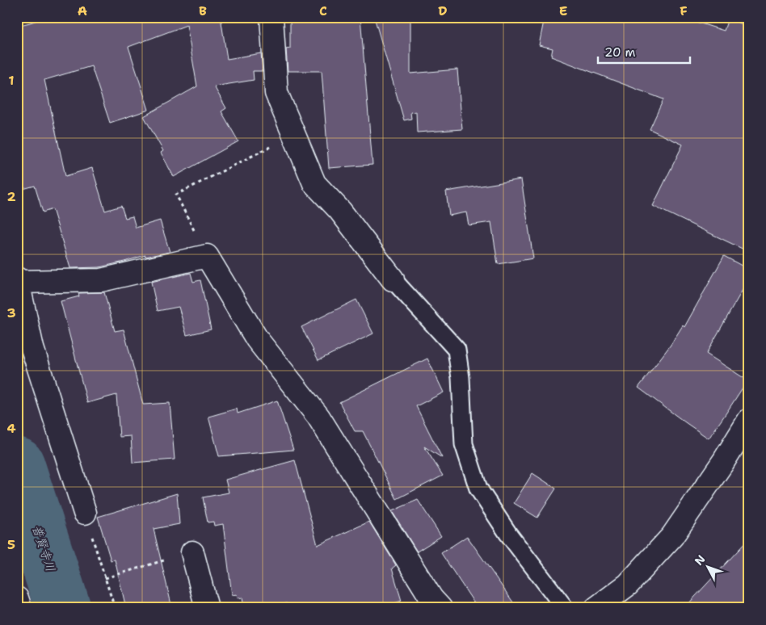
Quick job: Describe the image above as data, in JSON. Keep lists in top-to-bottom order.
{
  "water": ["普賢寺川"],
  "scale_bar": "20 m",
  "north": "top left",
  "grid": {
    "columns": [
      "A",
      "B",
      "C",
      "D",
      "E",
      "F"
    ],
    "rows": [
      "1",
      "2",
      "3",
      "4",
      "5"
    ]
  }
}
